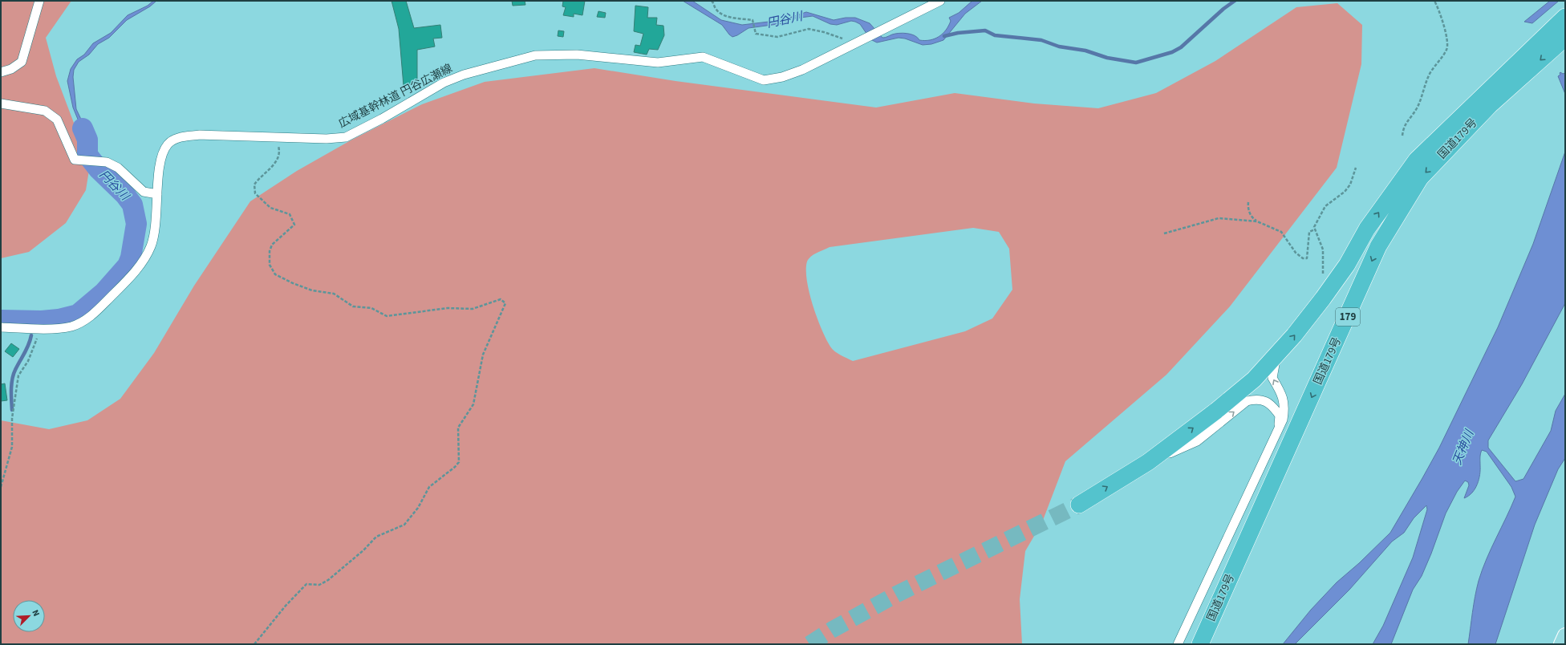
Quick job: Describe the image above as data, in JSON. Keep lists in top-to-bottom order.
{
  "streets": {
    "highway": ["国道179号", "179"],
    "street": ["広域基幹林道 円谷広瀬線"]
  },
  "water": ["円谷川", "天神川"],
  "north": "top right"
}
